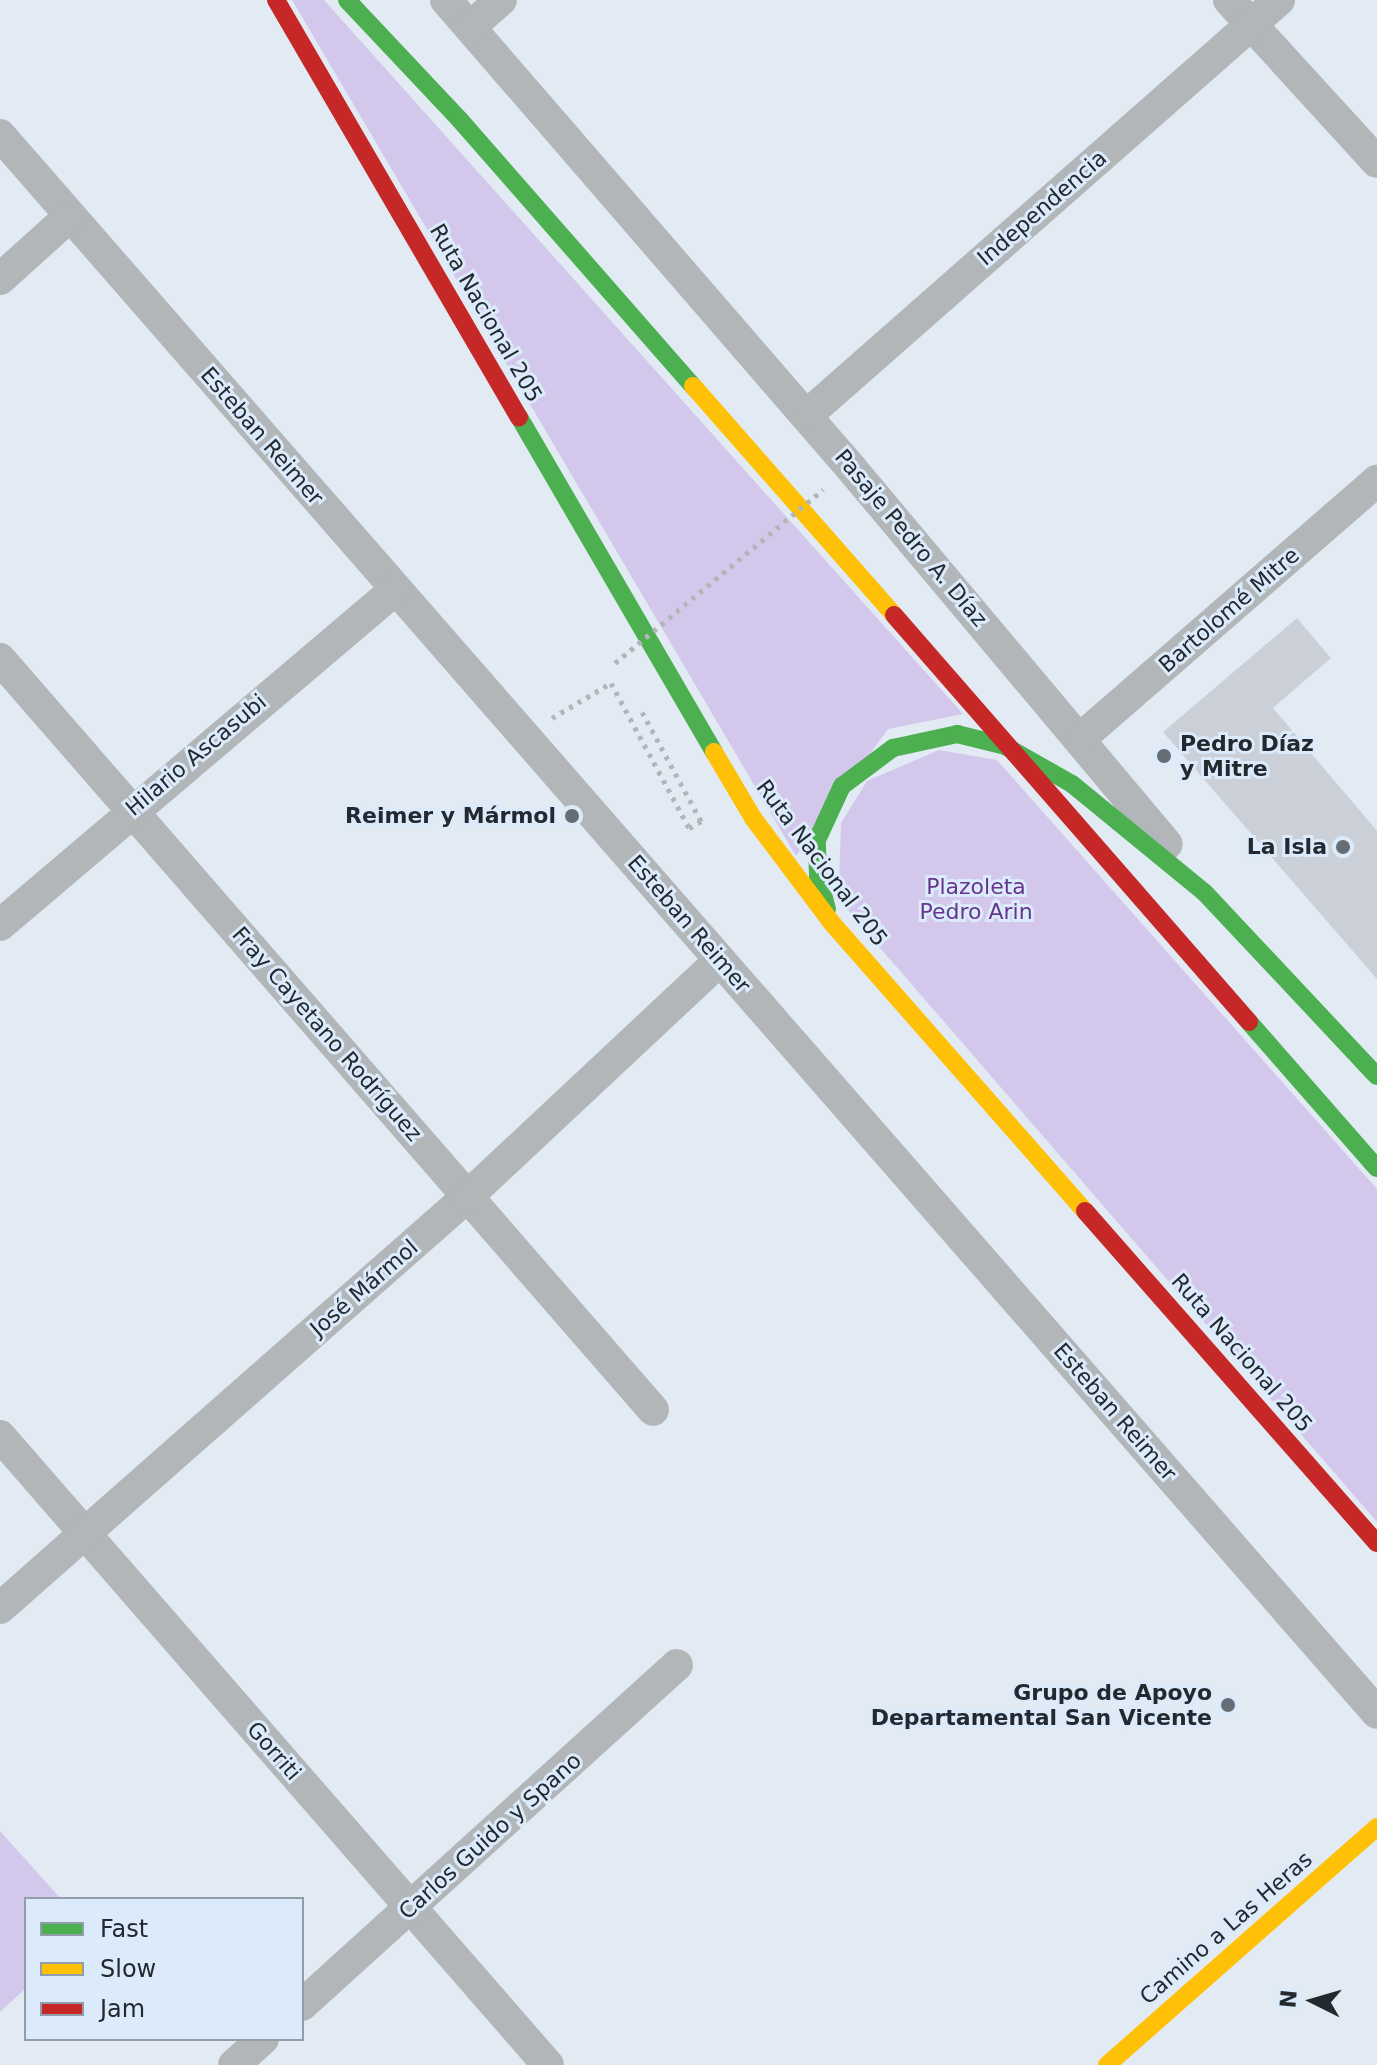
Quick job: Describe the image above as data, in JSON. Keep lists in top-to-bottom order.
{
  "streets": {
    "main road": ["Ruta Nacional 205", "Pasaje Pedro A. Díaz", "Camino a Las Heras"],
    "street": [
      "Independencia",
      "Esteban Reimer",
      "Bartolomé Mitre",
      "Hilario Ascasubi",
      "Fray Cayetano Rodríguez",
      "José Mármol",
      "Gorriti",
      "Carlos Guido y Spano"
    ]
  },
  "crossings": [
    ["Independencia", "Pasaje Pedro A. Díaz"],
    ["Esteban Reimer", "Hilario Ascasubi"],
    ["Esteban Reimer", "José Mármol"],
    ["Pasaje Pedro A. Díaz", "Bartolomé Mitre"],
    ["Hilario Ascasubi", "Fray Cayetano Rodríguez"],
    ["Fray Cayetano Rodríguez", "José Mármol"],
    ["José Mármol", "Gorriti"],
    ["Gorriti", "Carlos Guido y Spano"]
  ],
  "parks": ["Plazoleta Pedro Arin"],
  "places": [
    "Pedro Díaz y Mitre",
    "Reimer y Mármol",
    "La Isla",
    "Grupo de Apoyo Departamental San Vicente"
  ],
  "legend": ["Fast", "Slow", "Jam"],
  "north": "left"
}
